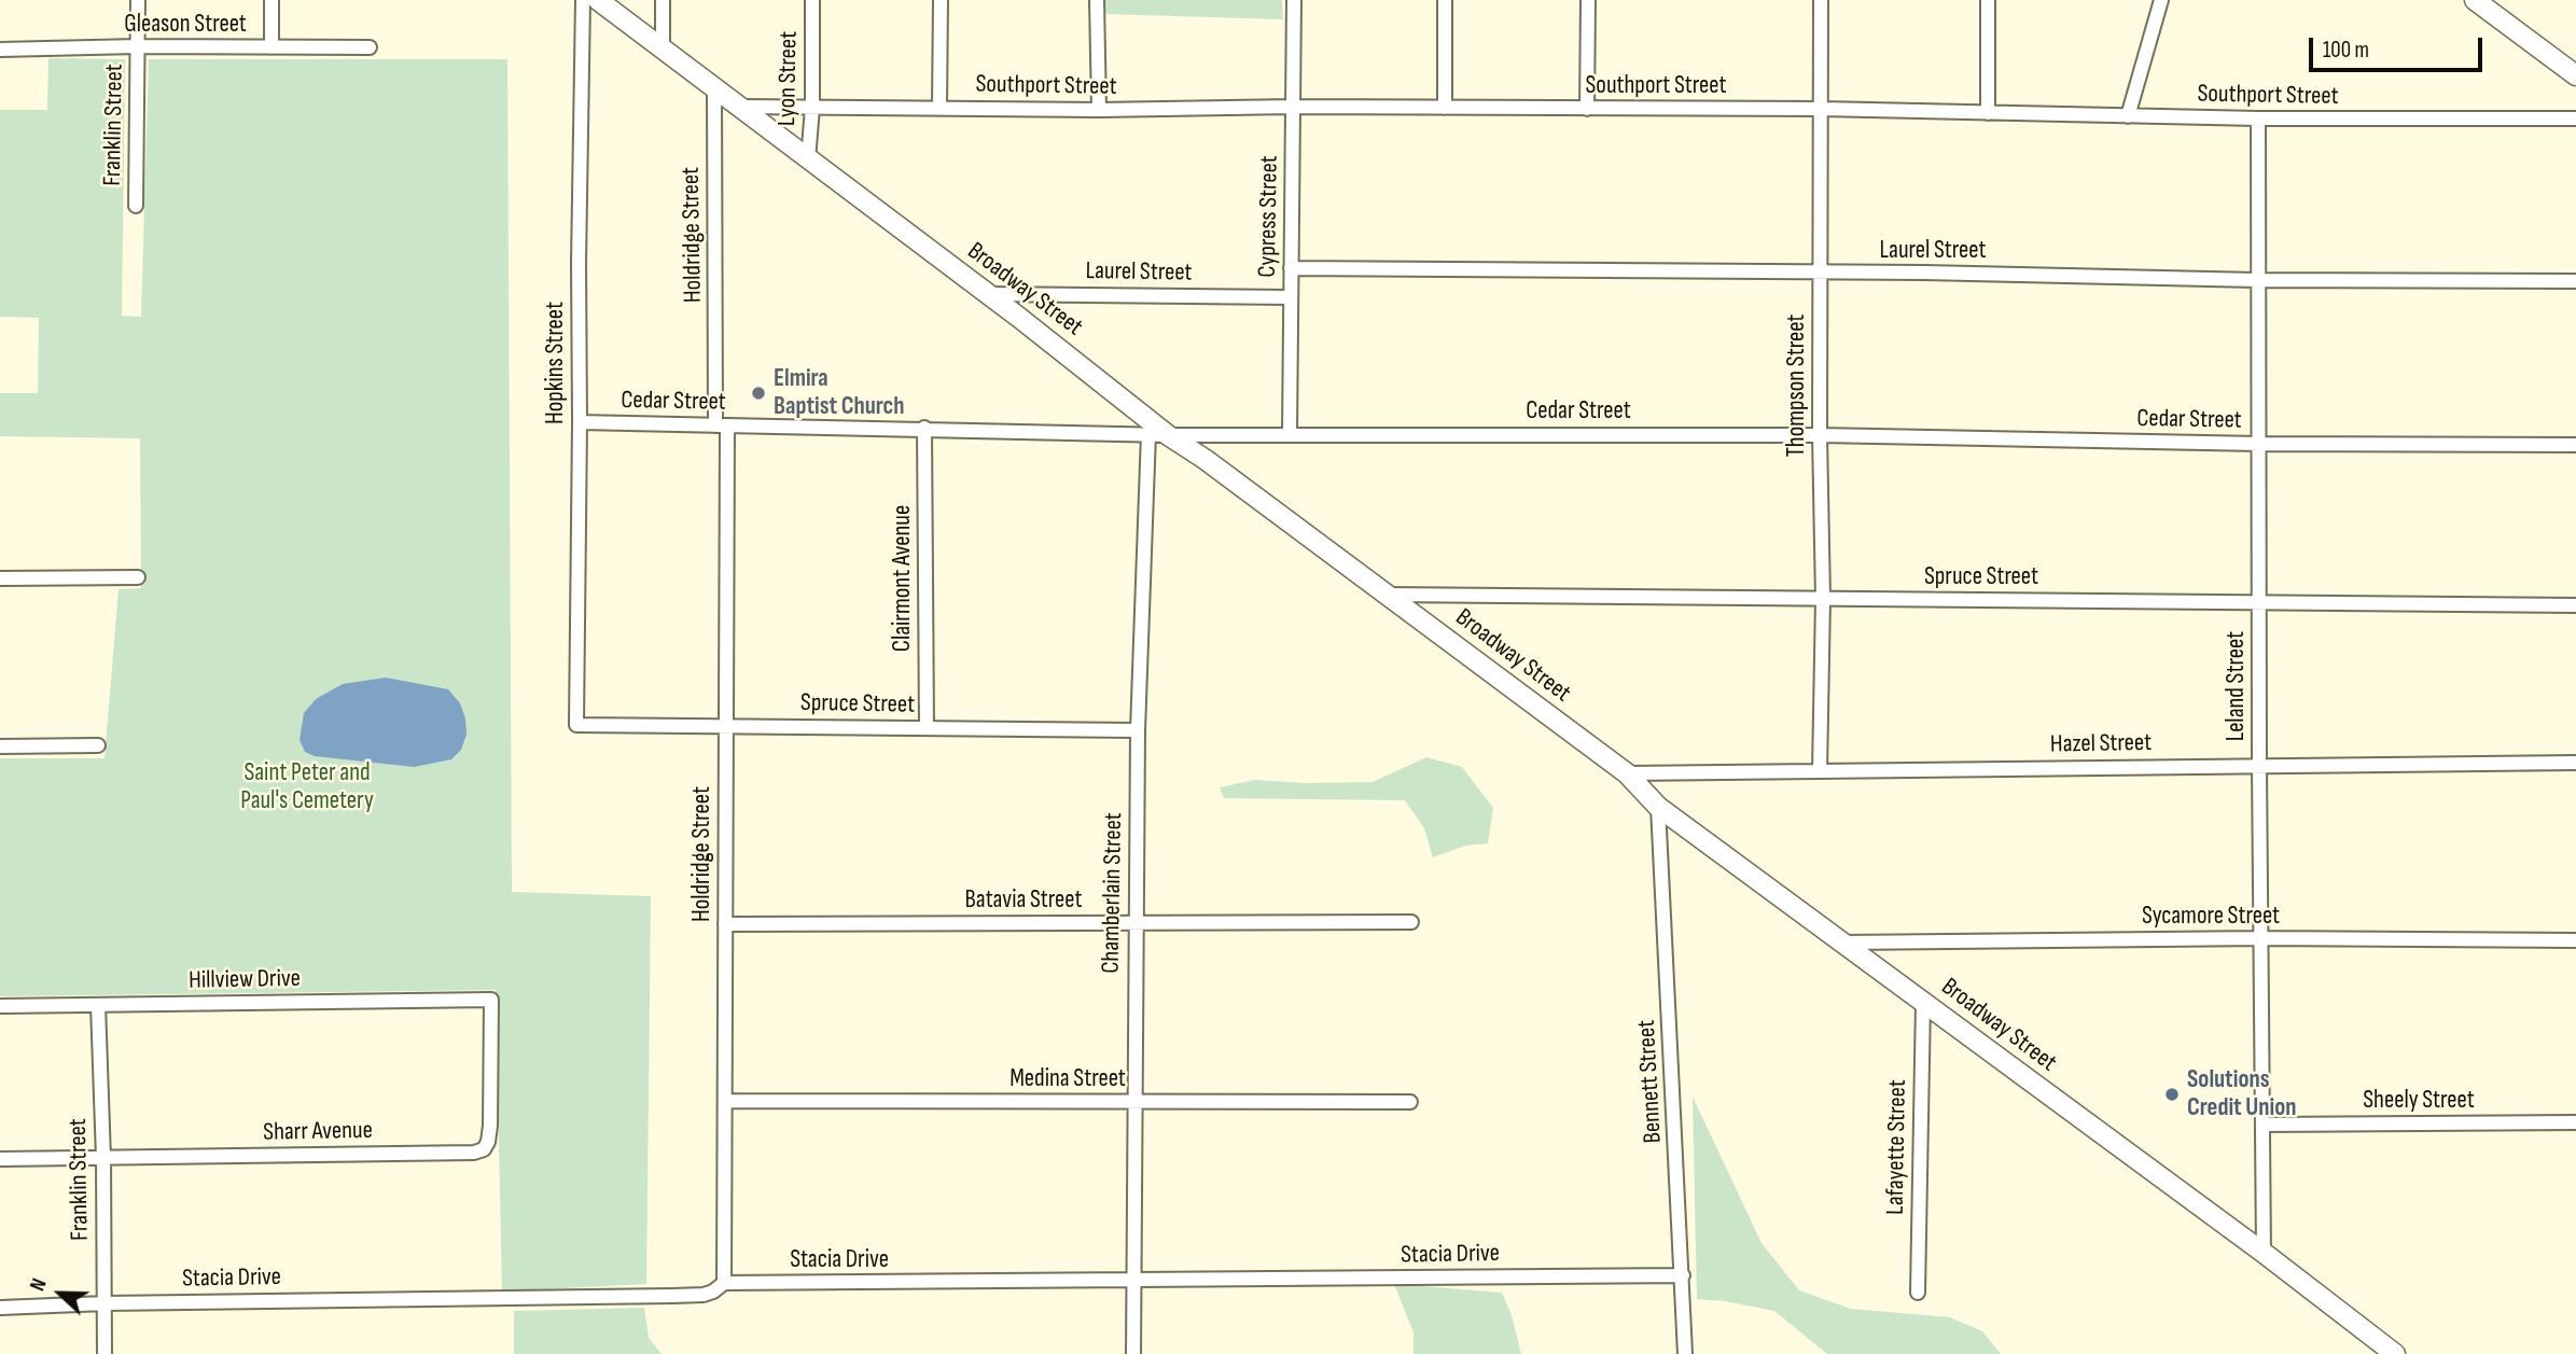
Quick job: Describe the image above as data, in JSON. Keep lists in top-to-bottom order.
{
  "streets": {
    "street": [
      "Gleason Street",
      "Lyon Street",
      "Southport Street",
      "Franklin Street",
      "Cypress Street",
      "Holdridge Street",
      "Laurel Street",
      "Broadway Street",
      "Hopkins Street",
      "Thompson Street",
      "Cedar Street",
      "Spruce Street",
      "Clairmont Avenue",
      "Leland Street",
      "Hazel Street",
      "Chamberlain Street",
      "Batavia Street",
      "Sycamore Street",
      "Hillview Drive",
      "Medina Street",
      "Bennett Street",
      "Sheely Street",
      "Sharr Avenue",
      "Lafayette Street",
      "Stacia Drive"
    ]
  },
  "crossings": [
    ["Gleason Street", "Franklin Street"],
    ["Lyon Street", "Southport Street"],
    ["Lyon Street", "Broadway Street"],
    ["Southport Street", "Cypress Street"],
    ["Southport Street", "Broadway Street"],
    ["Southport Street", "Thompson Street"],
    ["Southport Street", "Leland Street"],
    ["Franklin Street", "Hillview Drive"],
    ["Franklin Street", "Sharr Avenue"],
    ["Franklin Street", "Stacia Drive"],
    ["Cypress Street", "Laurel Street"],
    ["Cypress Street", "Cedar Street"],
    ["Holdridge Street", "Broadway Street"],
    ["Holdridge Street", "Cedar Street"],
    ["Holdridge Street", "Spruce Street"],
    ["Holdridge Street", "Batavia Street"],
    ["Holdridge Street", "Medina Street"],
    ["Holdridge Street", "Stacia Drive"],
    ["Laurel Street", "Broadway Street"],
    ["Laurel Street", "Thompson Street"],
    ["Laurel Street", "Leland Street"],
    ["Broadway Street", "Cedar Street"],
    ["Broadway Street", "Spruce Street"],
    ["Broadway Street", "Leland Street"],
    ["Broadway Street", "Hazel Street"],
    ["Broadway Street", "Chamberlain Street"],
    ["Broadway Street", "Sycamore Street"],
    ["Broadway Street", "Bennett Street"],
    ["Broadway Street", "Lafayette Street"],
    ["Hopkins Street", "Cedar Street"],
    ["Hopkins Street", "Spruce Street"],
    ["Thompson Street", "Cedar Street"],
    ["Thompson Street", "Spruce Street"],
    ["Thompson Street", "Hazel Street"],
    ["Cedar Street", "Clairmont Avenue"],
    ["Cedar Street", "Leland Street"],
    ["Cedar Street", "Chamberlain Street"],
    ["Spruce Street", "Clairmont Avenue"],
    ["Spruce Street", "Leland Street"],
    ["Spruce Street", "Chamberlain Street"],
    ["Leland Street", "Hazel Street"],
    ["Leland Street", "Sycamore Street"],
    ["Leland Street", "Sheely Street"],
    ["Chamberlain Street", "Batavia Street"],
    ["Chamberlain Street", "Medina Street"],
    ["Chamberlain Street", "Stacia Drive"],
    ["Hillview Drive", "Sharr Avenue"],
    ["Bennett Street", "Stacia Drive"]
  ],
  "parks": ["Saint Peter and Paul's Cemetery"],
  "places": ["Elmira Baptist Church", "Solutions Credit Union"],
  "scale_bar": "100 m",
  "north": "left"
}
